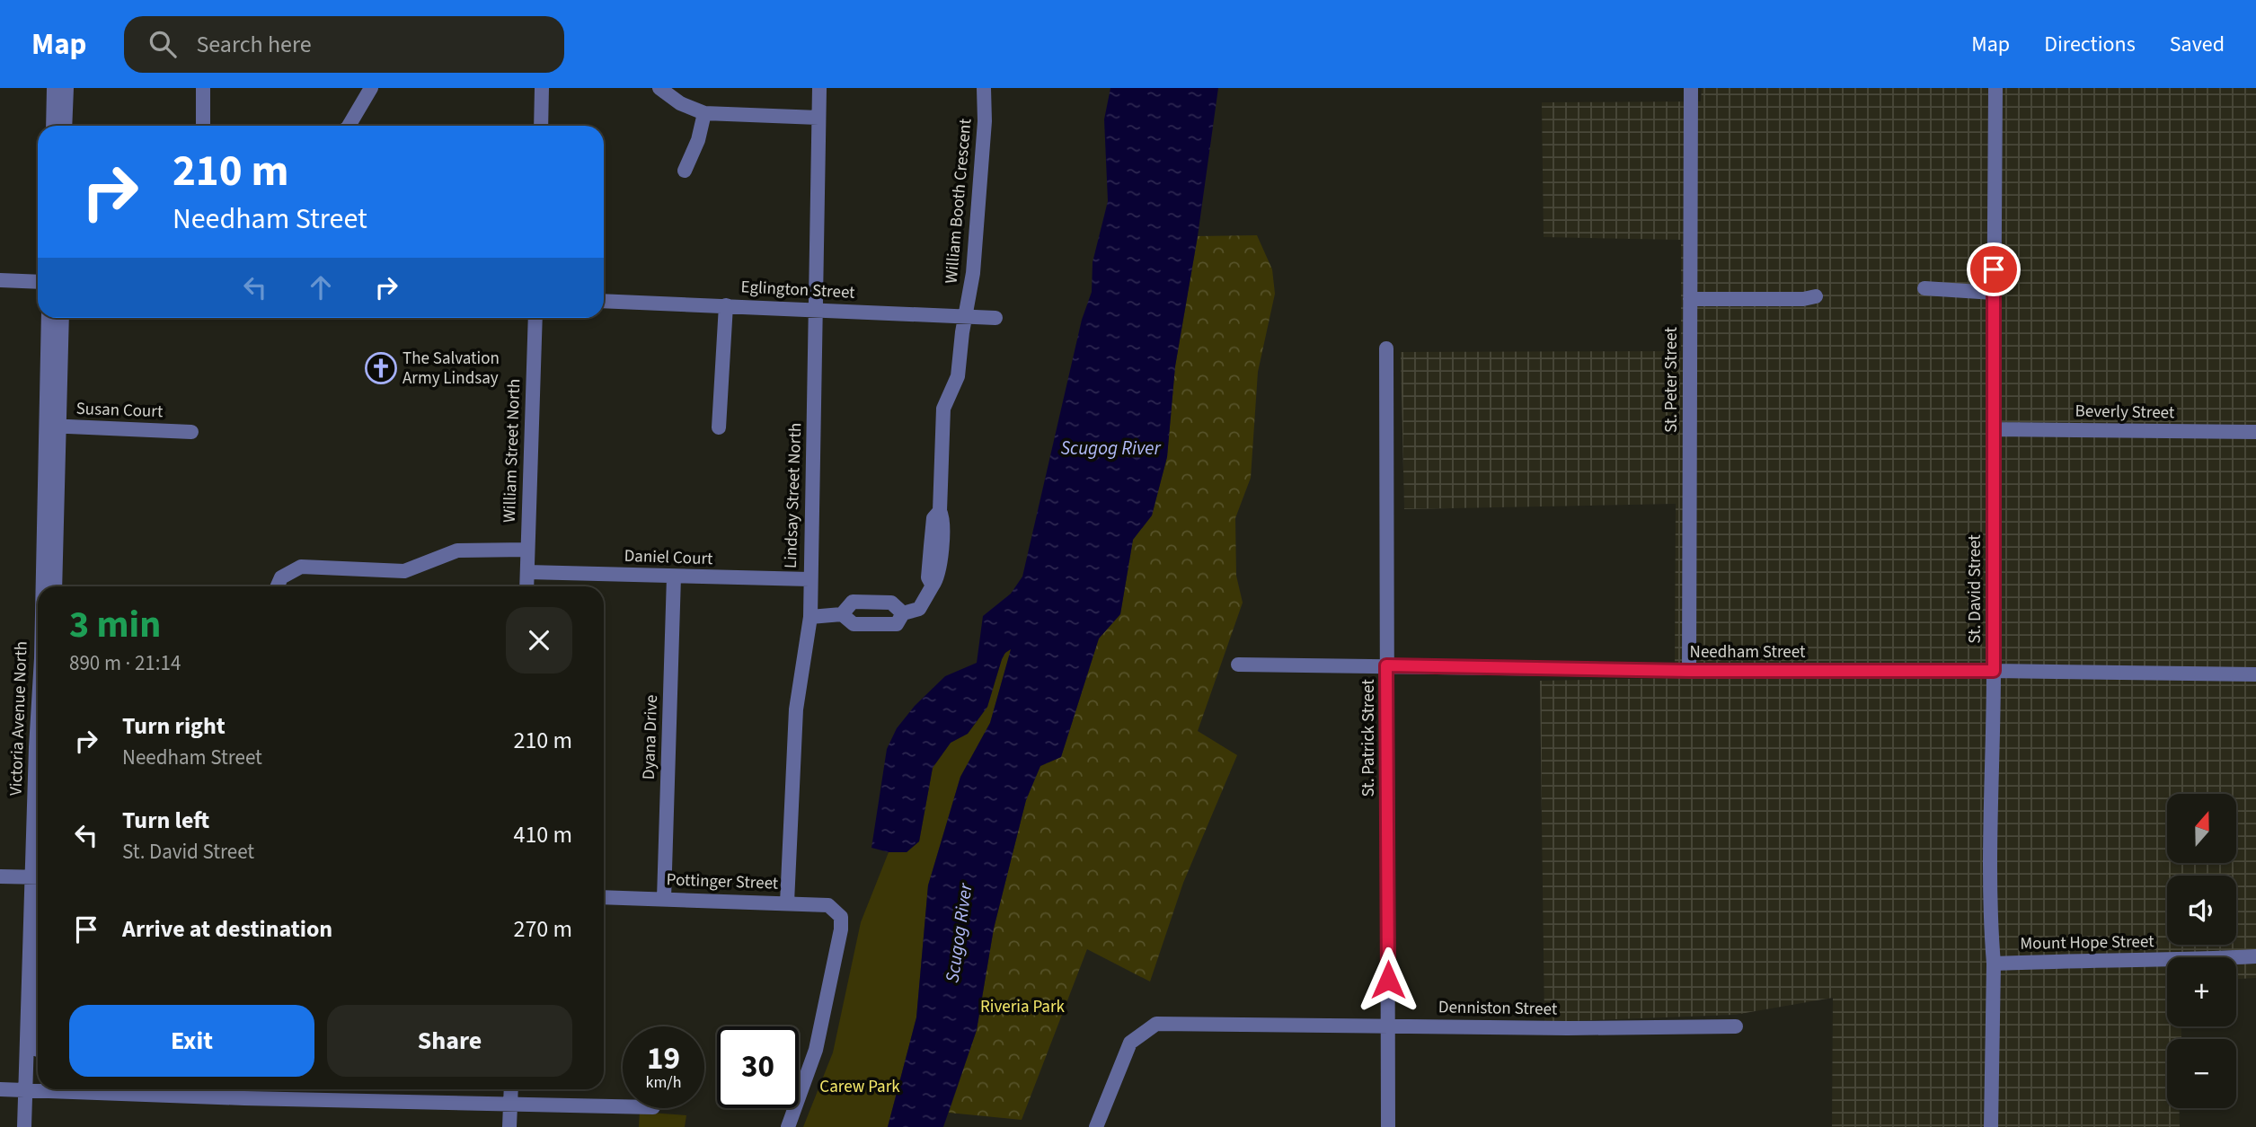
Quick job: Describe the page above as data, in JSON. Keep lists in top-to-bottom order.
{
  "streets": {
    "street": [
      "William Booth Crescent",
      "Eglington Street",
      "St. Peter Street",
      "Susan Court",
      "Beverly Street",
      "William Street North",
      "Lindsay Street North",
      "Daniel Court",
      "St. David Street",
      "Needham Street",
      "Victoria Avenue North",
      "Dyana Drive",
      "St. Patrick Street",
      "Pottinger Street",
      "Mount Hope Street",
      "Denniston Street"
    ]
  },
  "crossings": [
    ["William Booth Crescent", "Eglington Street"],
    ["Eglington Street", "Lindsay Street North"],
    ["St. Peter Street", "Needham Street"],
    ["Susan Court", "Victoria Avenue North"],
    ["Beverly Street", "St. David Street"],
    ["William Street North", "Daniel Court"],
    ["Lindsay Street North", "Daniel Court"],
    ["Lindsay Street North", "Pottinger Street"],
    ["Daniel Court", "Dyana Drive"],
    ["St. David Street", "Needham Street"],
    ["St. David Street", "Mount Hope Street"],
    ["Needham Street", "St. Patrick Street"],
    ["Dyana Drive", "Pottinger Street"],
    ["St. Patrick Street", "Denniston Street"]
  ],
  "water": ["Scugog River"],
  "parks": ["Riveria Park", "Carew Park"],
  "places": {
    "church": ["The Salvation Army Lindsay"]
  },
  "north": "top",
  "page": {
    "header": "Map",
    "search": "Search here",
    "nav": ["Map", "Directions", "Saved"],
    "turn": ["210 m", "Needham Street"],
    "heading": ["3 min", "890 m · 21:14"],
    "list": [
      {
        "name": "Turn right",
        "note": "Needham Street",
        "value": "210 m"
      },
      {
        "name": "Turn left",
        "note": "St. David Street",
        "value": "410 m"
      },
      {
        "name": "Arrive at destination",
        "value": "270 m"
      }
    ],
    "map_buttons": ["+", "−"],
    "buttons": ["Exit", "Share"],
    "speed": "19 km/h",
    "limit": "30"
  }
}
